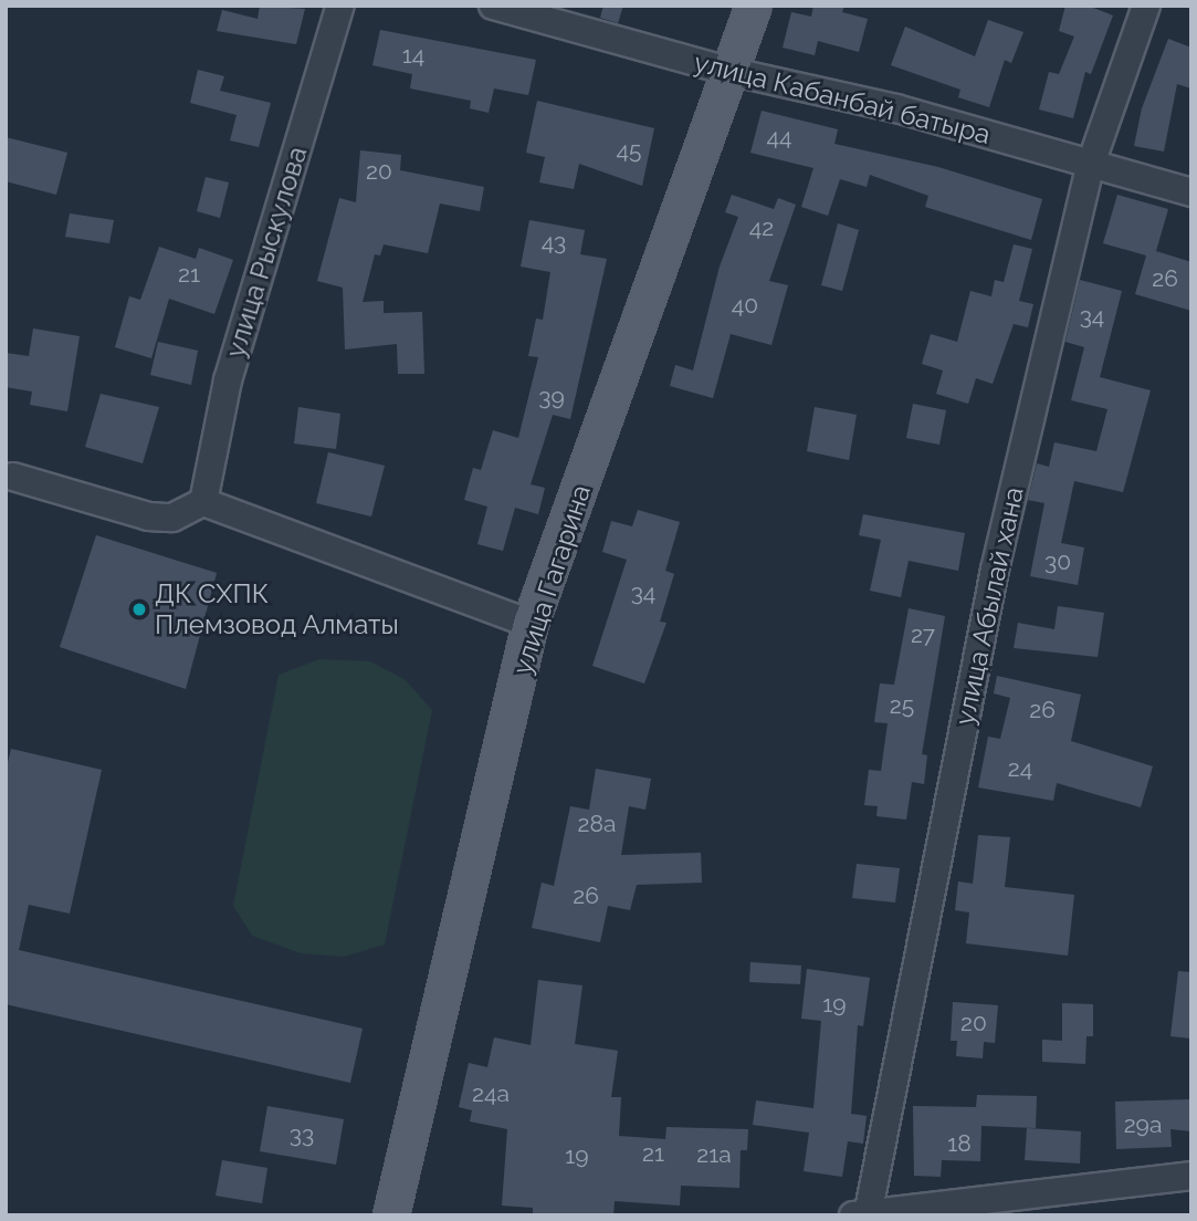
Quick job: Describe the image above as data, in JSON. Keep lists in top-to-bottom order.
{
  "streets": {
    "main road": ["улица Гагарина"],
    "street": ["улица Кабанбай батыра", "улица Рыскулова", "улица Абылай хана"]
  },
  "crossings": [
    ["улица Кабанбай батыра", "улица Гагарина"],
    ["улица Кабанбай батыра", "улица Абылай хана"]
  ],
  "places": ["ДК СХПК Племзовод Алматы"],
  "house_numbers": [
    "14",
    "44",
    "45",
    "20",
    "42",
    "43",
    "21",
    "26",
    "40",
    "34",
    "39",
    "30",
    "34",
    "27",
    "25",
    "26",
    "24",
    "28а",
    "26",
    "19",
    "20",
    "24а",
    "29а",
    "33",
    "18",
    "21",
    "21а",
    "19"
  ]
}
